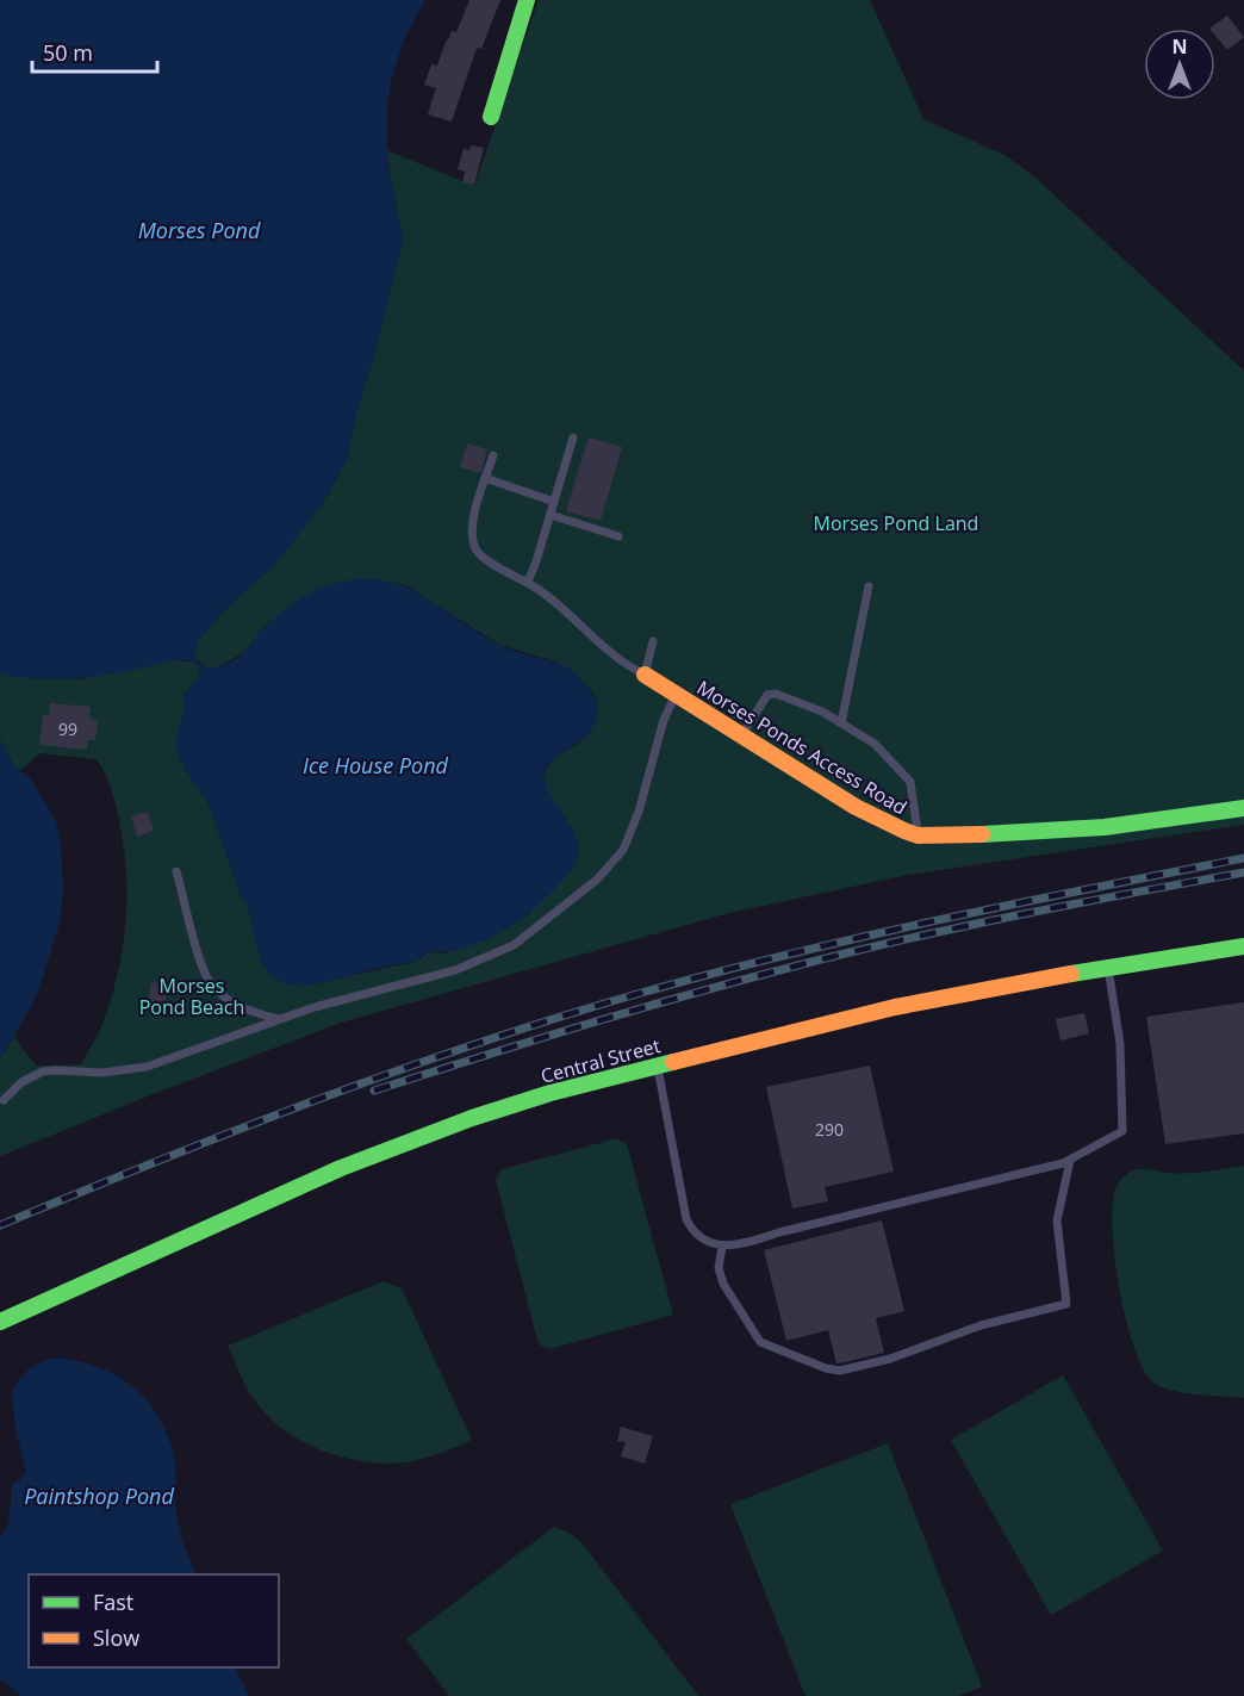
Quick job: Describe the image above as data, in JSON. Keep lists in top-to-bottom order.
{
  "streets": {
    "main road": ["Morses Ponds Access Road", "Central Street"]
  },
  "water": ["Morses Pond", "Ice House Pond", "Paintshop Pond"],
  "parks": ["Morses Pond Land", "Morses Pond Beach"],
  "house_numbers": ["99", "290"],
  "legend": ["Fast", "Slow"],
  "scale_bar": "50 m",
  "north": "top"
}
